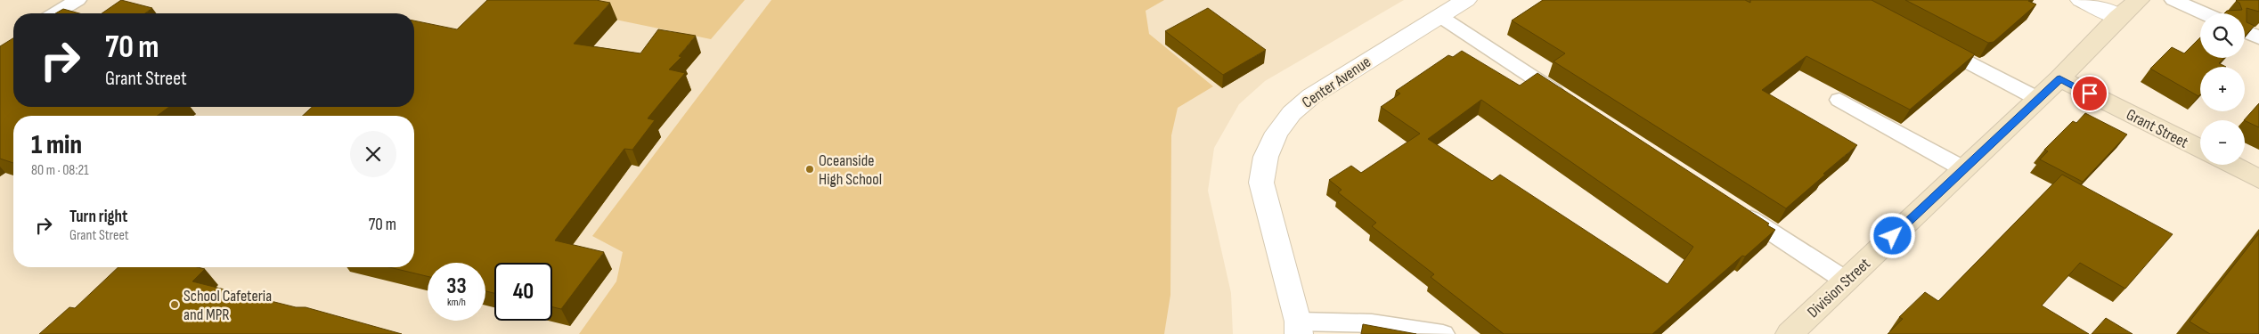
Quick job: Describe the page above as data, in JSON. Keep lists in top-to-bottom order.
{
  "streets": {
    "street": ["Center Avenue", "Grant Street", "Division Street"]
  },
  "crossings": [
    ["Grant Street", "Division Street"]
  ],
  "places": ["Oceanside High School", "School Cafeteria and MPR"],
  "page": {
    "map_buttons": ["+", "−"],
    "turn": ["70 m", "Grant Street"],
    "heading": ["1 min", "80 m · 08:21"],
    "list": [
      {
        "name": "Turn right",
        "note": "Grant Street",
        "value": "70 m"
      }
    ],
    "speed": "33 km/h",
    "limit": "40"
  }
}
